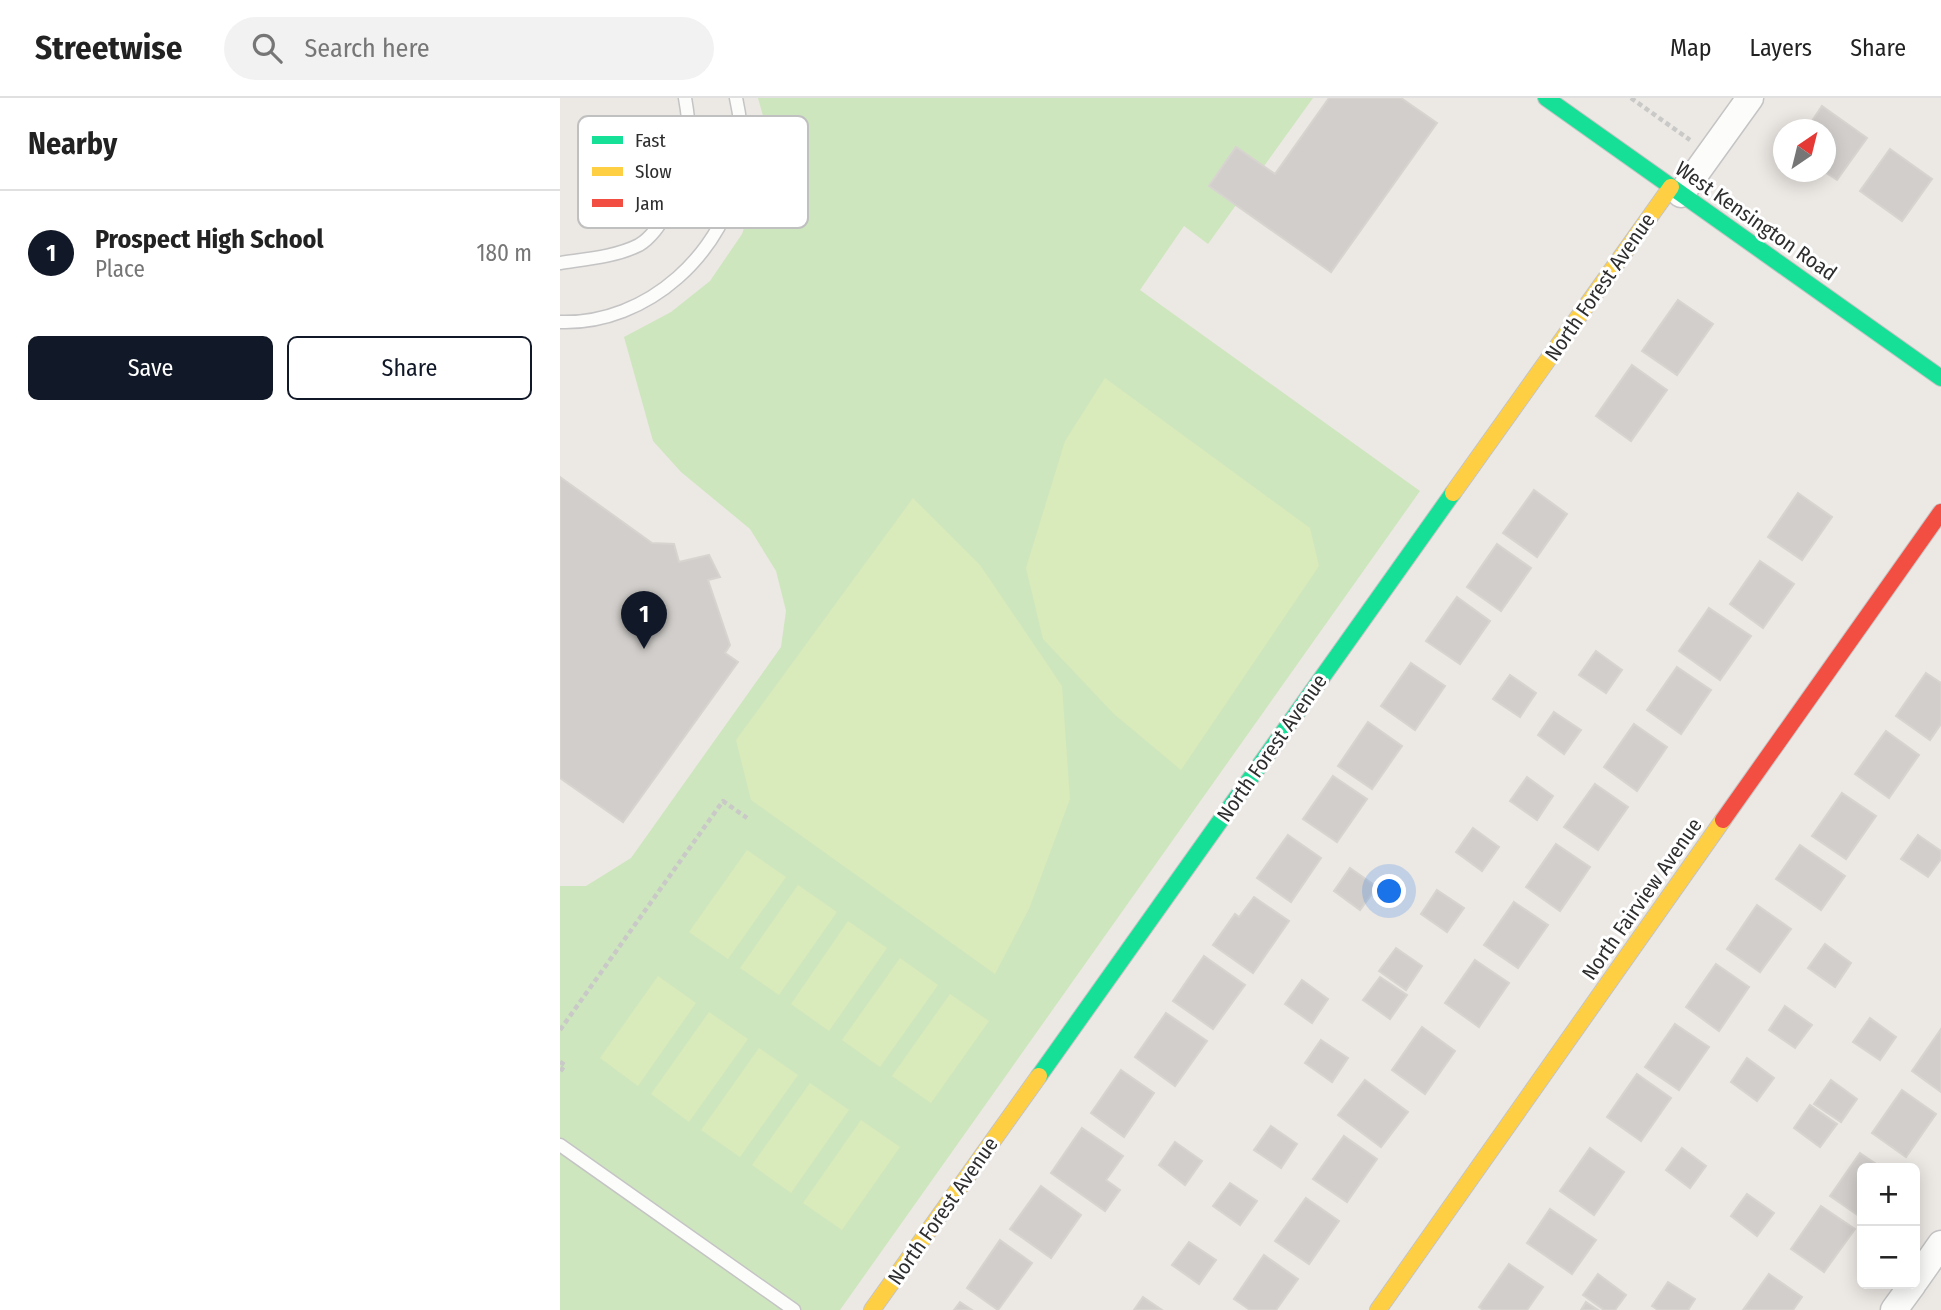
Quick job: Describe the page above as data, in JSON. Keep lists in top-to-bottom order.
{
  "streets": {
    "street": ["West Kensington Road", "North Forest Avenue", "North Fairview Avenue"]
  },
  "crossings": [
    ["West Kensington Road", "North Forest Avenue"]
  ],
  "legend": ["Fast", "Slow", "Jam"],
  "north": "top right",
  "page": {
    "header": "Streetwise",
    "search": "Search here",
    "nav": ["Map", "Layers", "Share"],
    "heading": "Nearby",
    "list": [
      {
        "mark": "1",
        "name": "Prospect High School",
        "note": "Place",
        "value": "180 m"
      }
    ],
    "buttons": ["Save", "Share"],
    "pins": "1",
    "map_buttons": ["+", "−"]
  }
}
